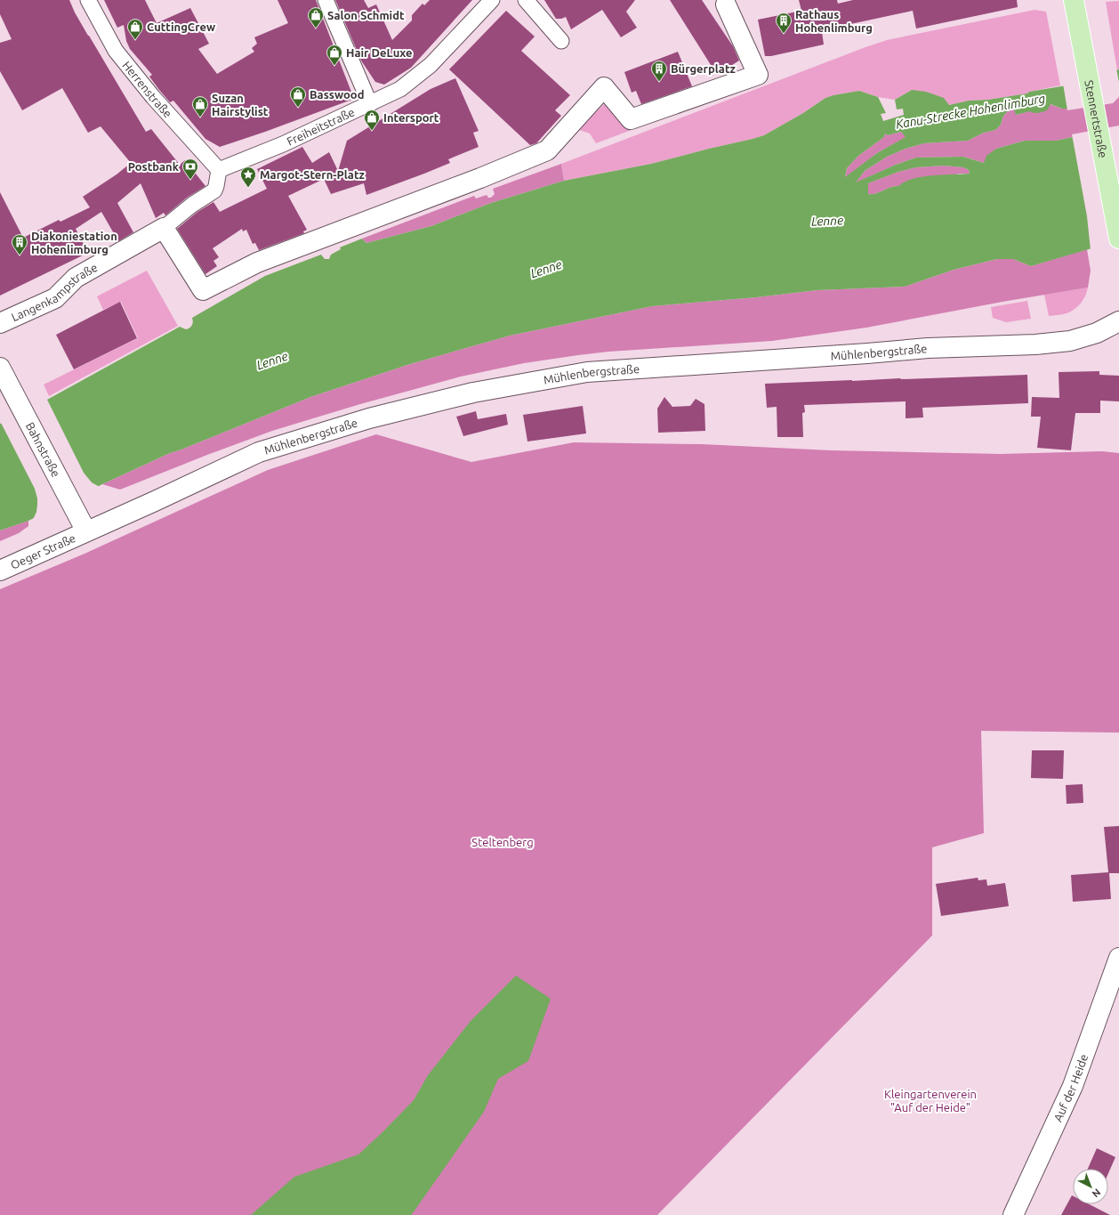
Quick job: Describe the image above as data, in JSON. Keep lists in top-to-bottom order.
{
  "streets": {
    "main road": ["Stennertstraße"],
    "street": [
      "Herrenstraße",
      "Freiheitstraße",
      "Langenkampstraße",
      "Mühlenbergstraße",
      "Bahnstraße",
      "Oeger Straße",
      "Auf der Heide"
    ]
  },
  "crossings": [
    ["Herrenstraße", "Freiheitstraße"],
    ["Mühlenbergstraße", "Bahnstraße"],
    ["Mühlenbergstraße", "Oeger Straße"],
    ["Bahnstraße", "Oeger Straße"]
  ],
  "water": ["Kanu-Strecke Hohenlimburg", "Lenne"],
  "parks": ["Steltenberg", "Kleingartenverein \"Auf der Heide\""],
  "places": {
    "shop": [
      "Salon Schmidt",
      "CuttingCrew",
      "Hair DeLuxe",
      "Basswood",
      "Suzan Hairstylist",
      "Intersport"
    ],
    "building": ["Rathaus Hohenlimburg", "Bürgerplatz", "Diakoniestation Hohenlimburg"],
    "bank": ["Postbank"],
    "place": ["Margot-Stern-Platz"]
  },
  "north": "bottom right"
}
